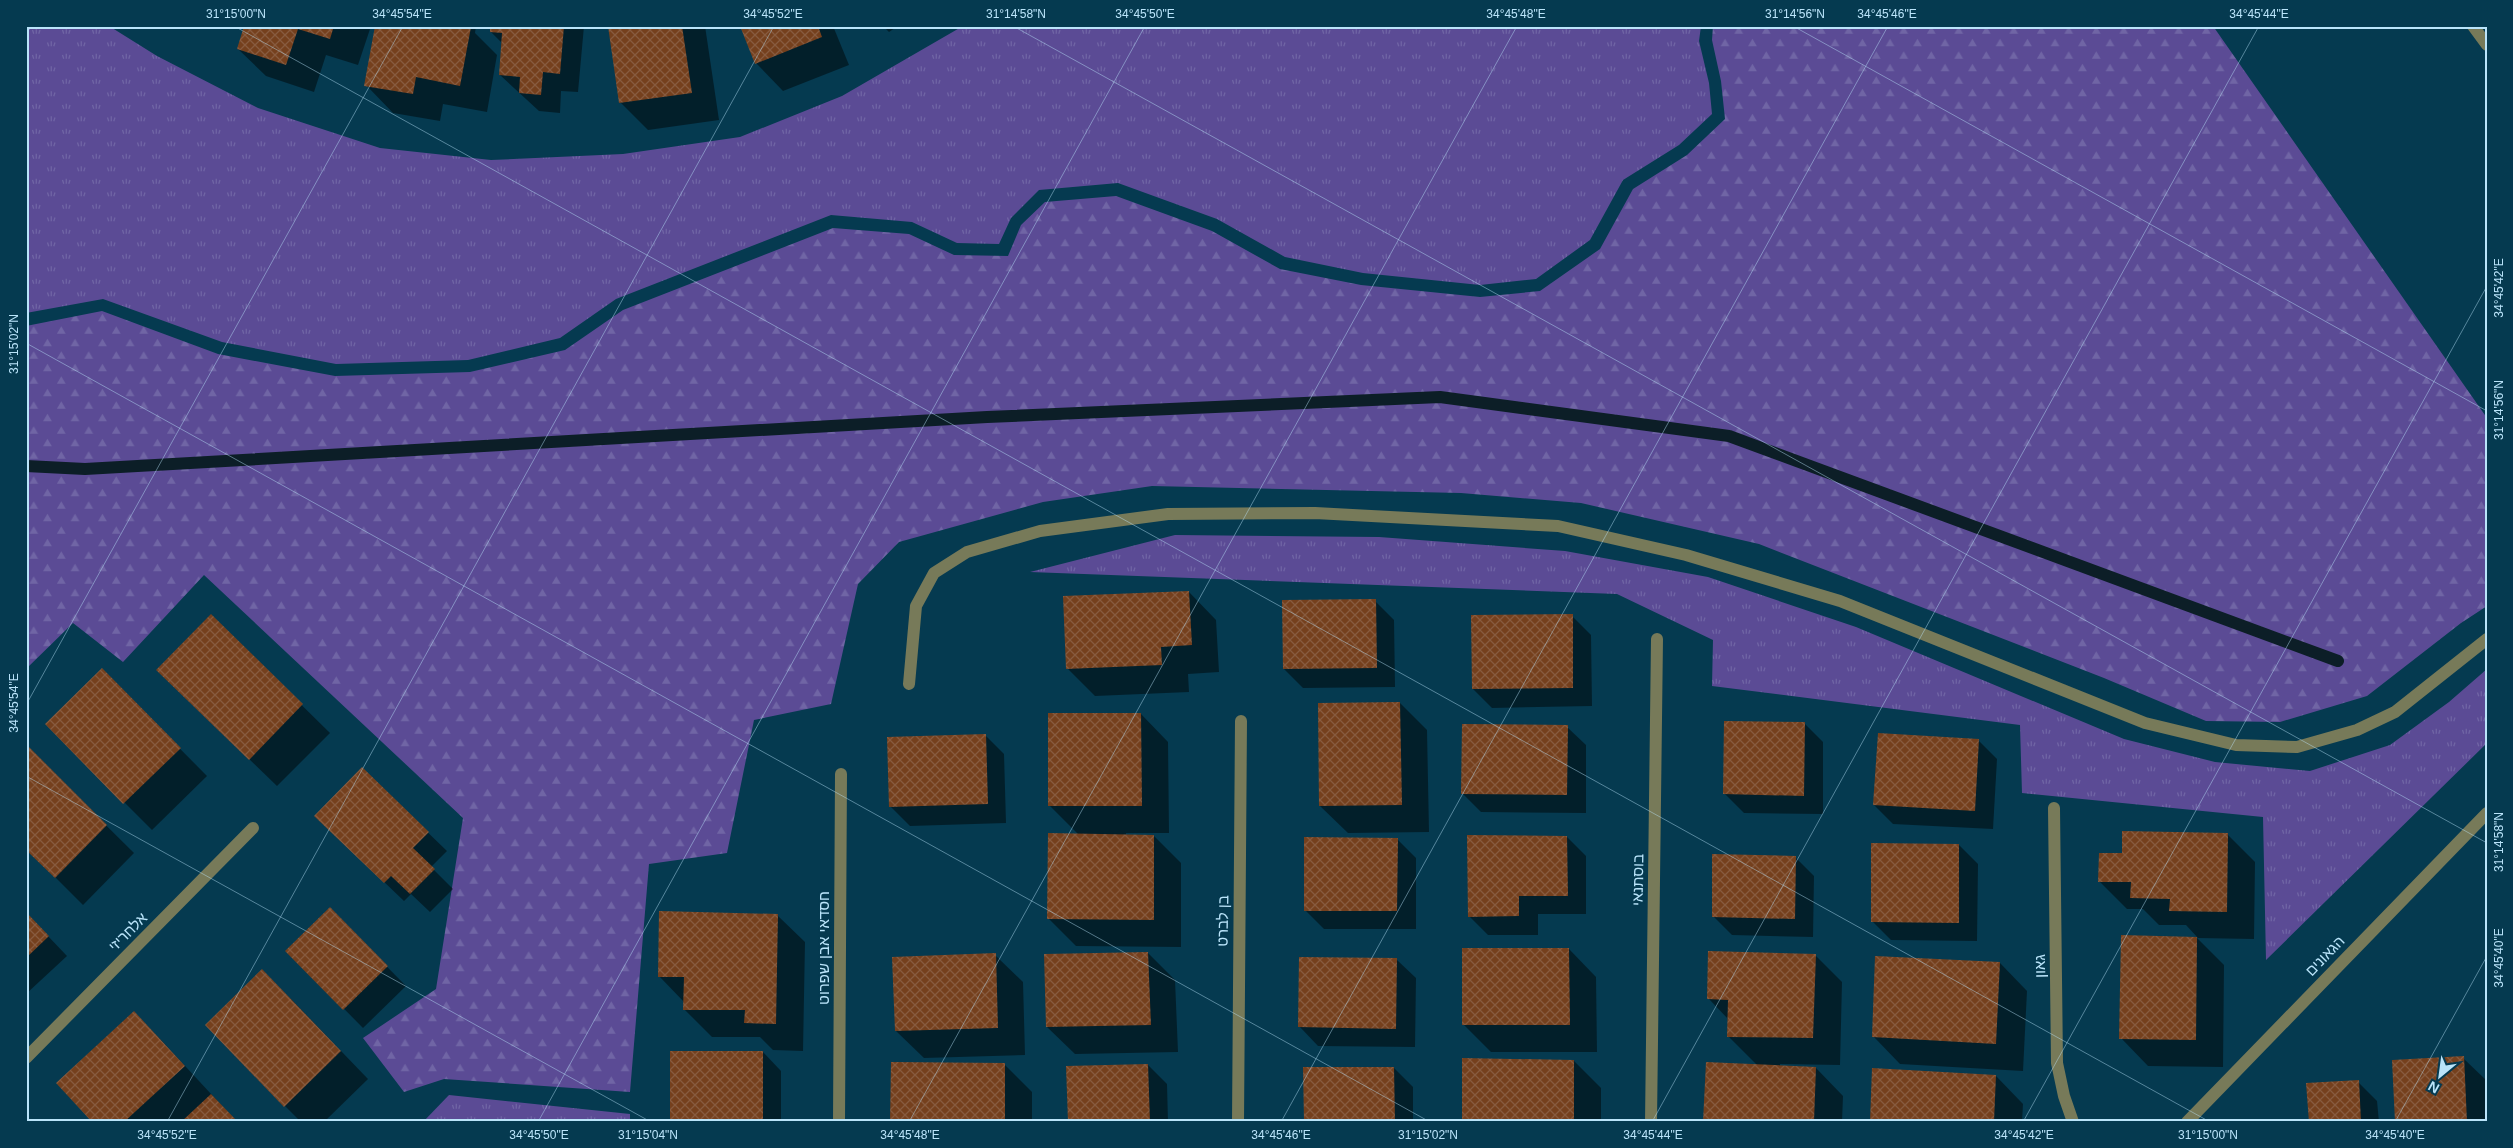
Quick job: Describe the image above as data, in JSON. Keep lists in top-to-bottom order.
{
  "streets": {
    "street": [
      "בוסתנאי",
      "בן לברט",
      "אלחריזי",
      "חסדאי אבן שפרוט",
      "הגאונים",
      "גאון"
    ]
  },
  "north": "bottom left",
  "coordinates": [
    "31°15'00\"N",
    "34°45'54\"E",
    "34°45'52\"E",
    "31°14'58\"N",
    "34°45'50\"E",
    "34°45'48\"E",
    "31°14'56\"N",
    "34°45'46\"E",
    "34°45'44\"E",
    "34°45'42\"E",
    "31°15'02\"N",
    "34°45'40\"E",
    "31°15'04\"N"
  ]
}
